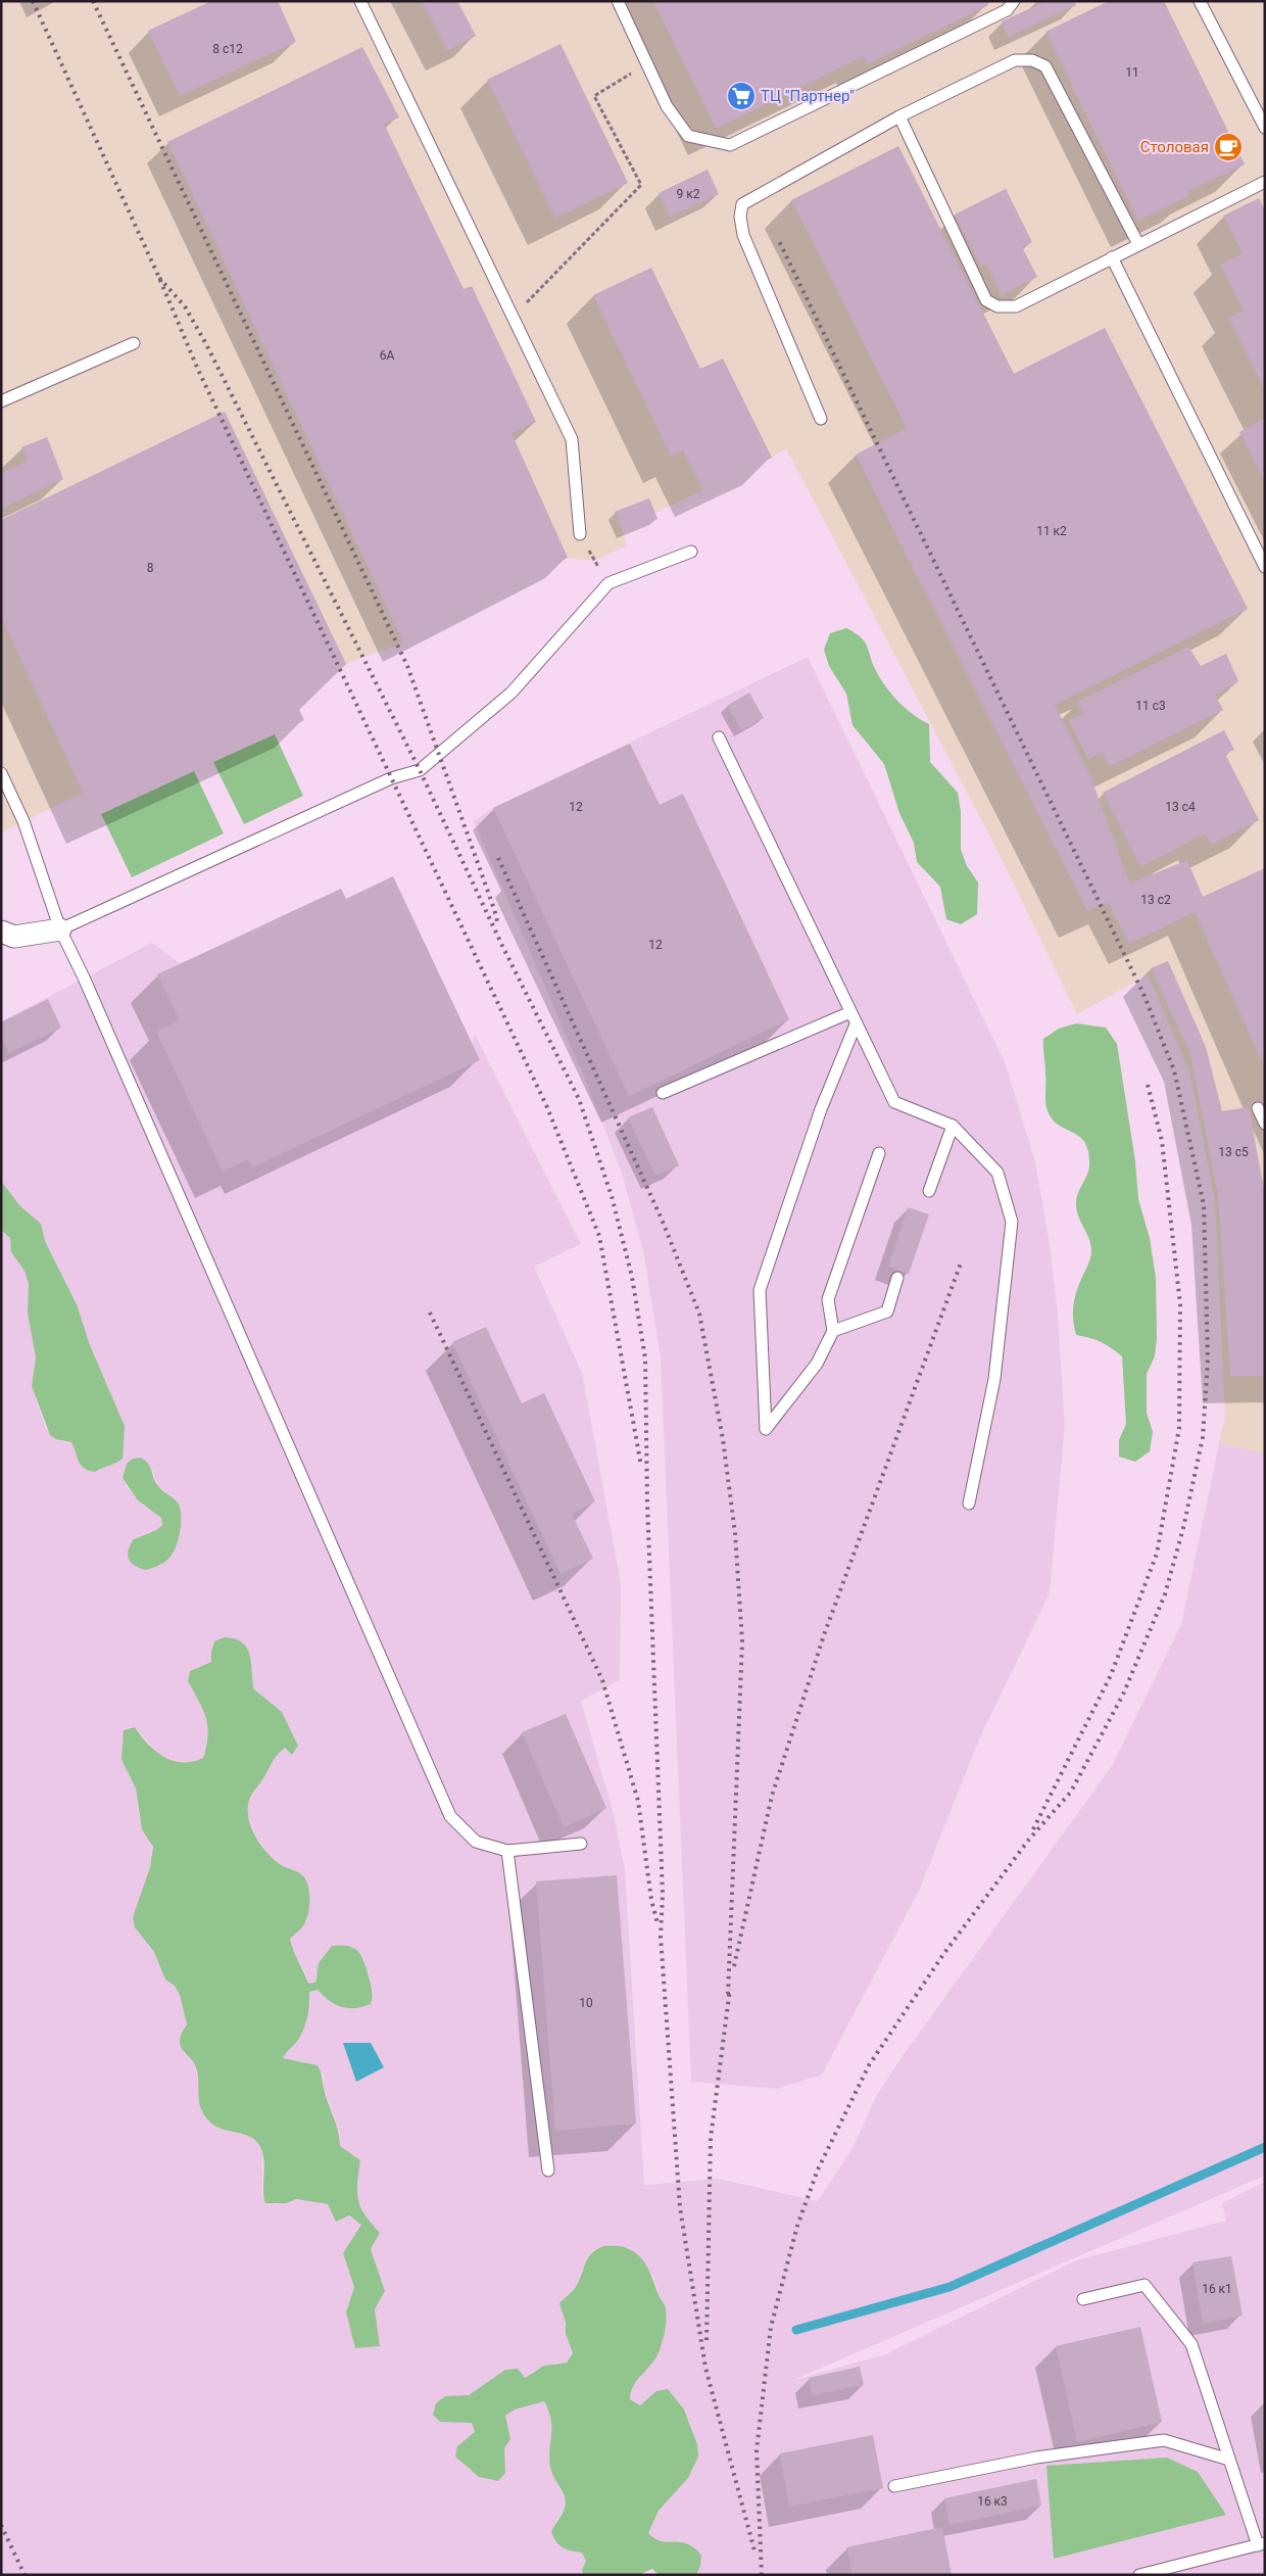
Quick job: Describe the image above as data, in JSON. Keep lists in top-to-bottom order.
{
  "places": {
    "supermarket": ["ТЦ \"Партнер\""],
    "cafe": ["Столовая"]
  },
  "house_numbers": [
    "8 с12",
    "11",
    "9 к2",
    "6А",
    "11 к2",
    "8",
    "11 с3",
    "12",
    "13 с4",
    "13 с2",
    "12",
    "13 с5",
    "10",
    "16 к1",
    "16 к3"
  ]
}
